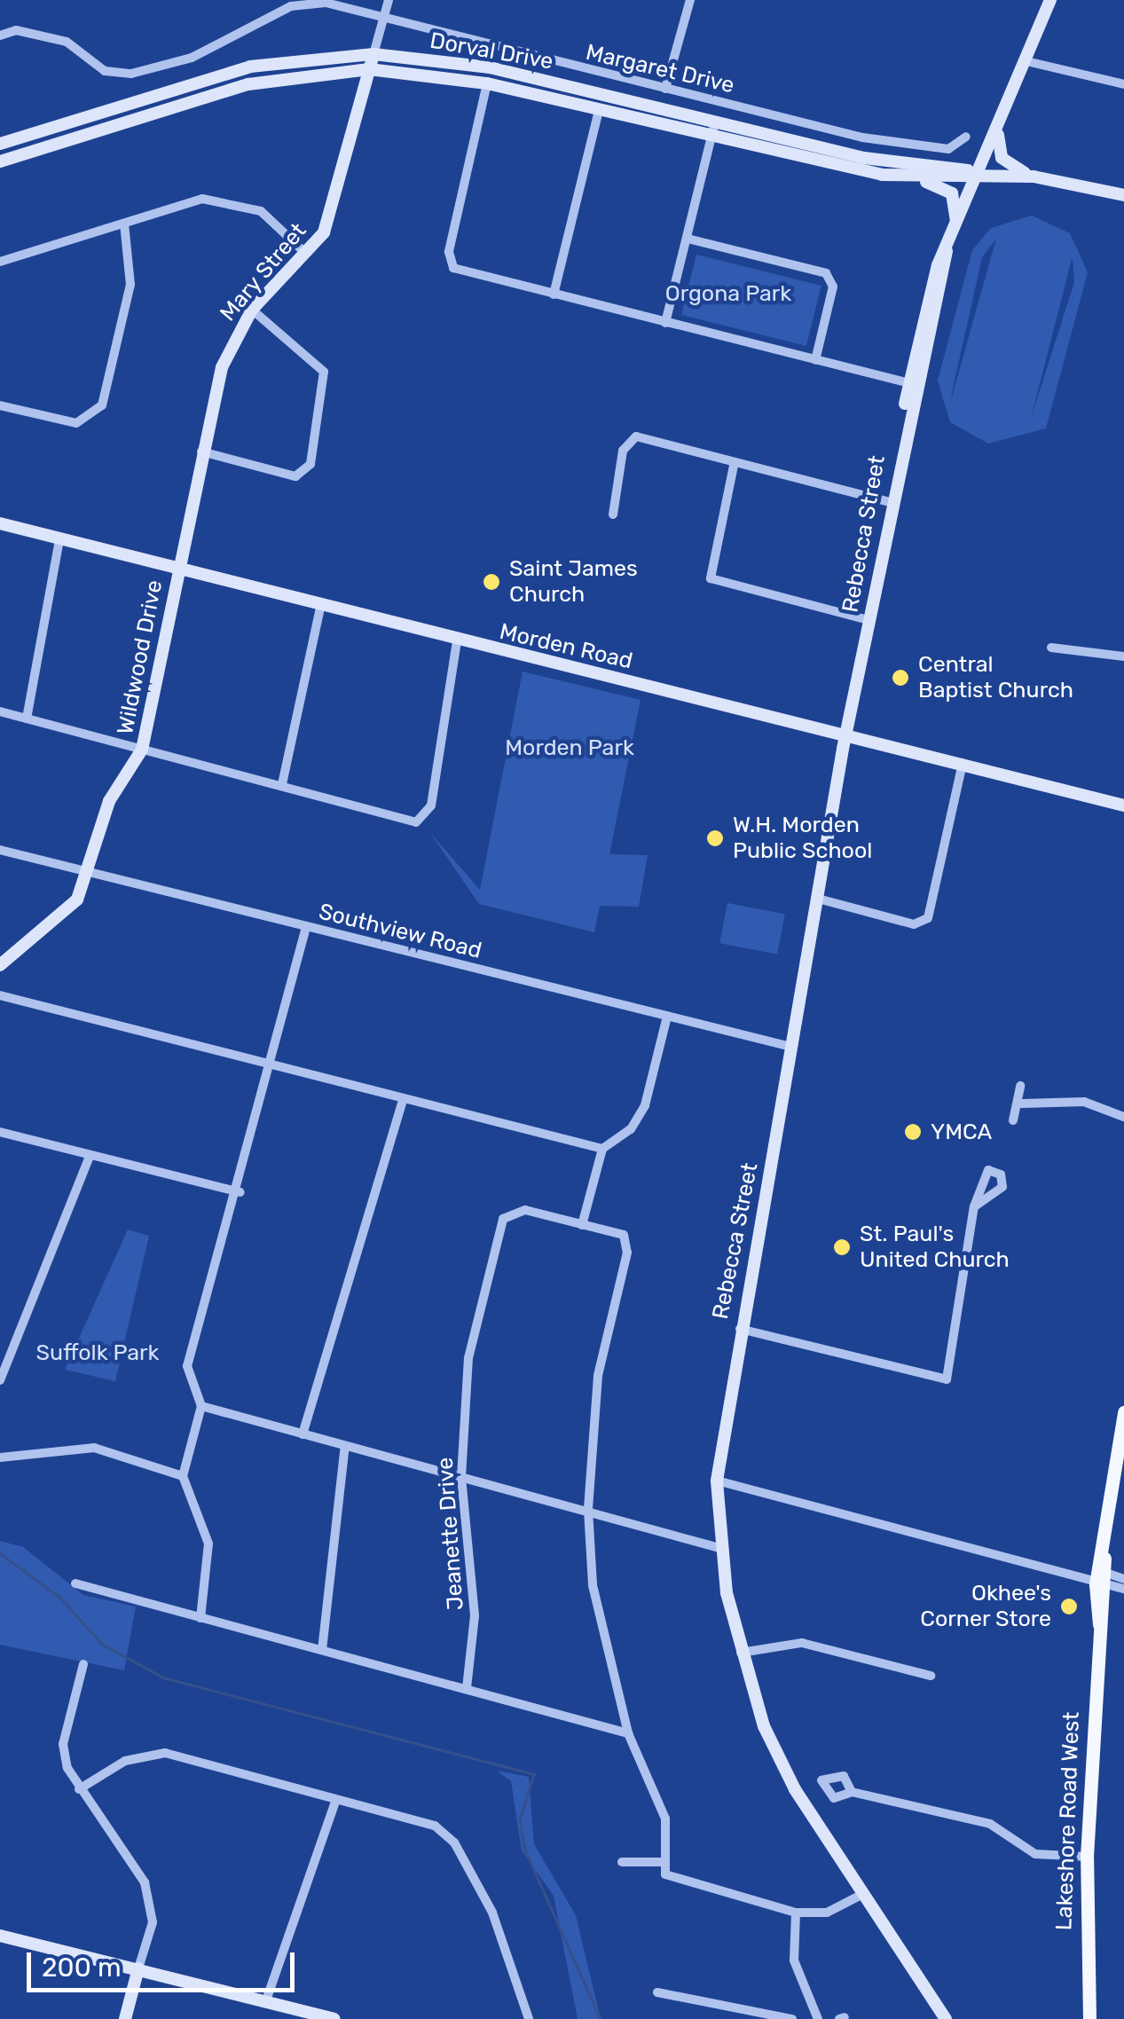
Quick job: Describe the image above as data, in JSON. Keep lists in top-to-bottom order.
{
  "streets": {
    "main road": [
      "Dorval Drive",
      "Mary Street",
      "Rebecca Street",
      "Morden Road",
      "Wildwood Drive",
      "Lakeshore Road West"
    ],
    "street": ["Margaret Drive", "Southview Road", "Jeanette Drive"]
  },
  "crossings": [
    ["Dorval Drive", "Mary Street"],
    ["Dorval Drive", "Rebecca Street"],
    ["Margaret Drive", "Mary Street"],
    ["Mary Street", "Morden Road"],
    ["Mary Street", "Wildwood Drive"],
    ["Rebecca Street", "Morden Road"],
    ["Rebecca Street", "Southview Road"],
    ["Morden Road", "Wildwood Drive"],
    ["Wildwood Drive", "Southview Road"]
  ],
  "parks": ["Orgona Park", "Morden Park", "Suffolk Park"],
  "places": [
    "Saint James Church",
    "Central Baptist Church",
    "W.H. Morden Public School",
    "YMCA",
    "St. Paul's United Church",
    "Okhee's Corner Store"
  ],
  "scale_bar": "200 m"
}
